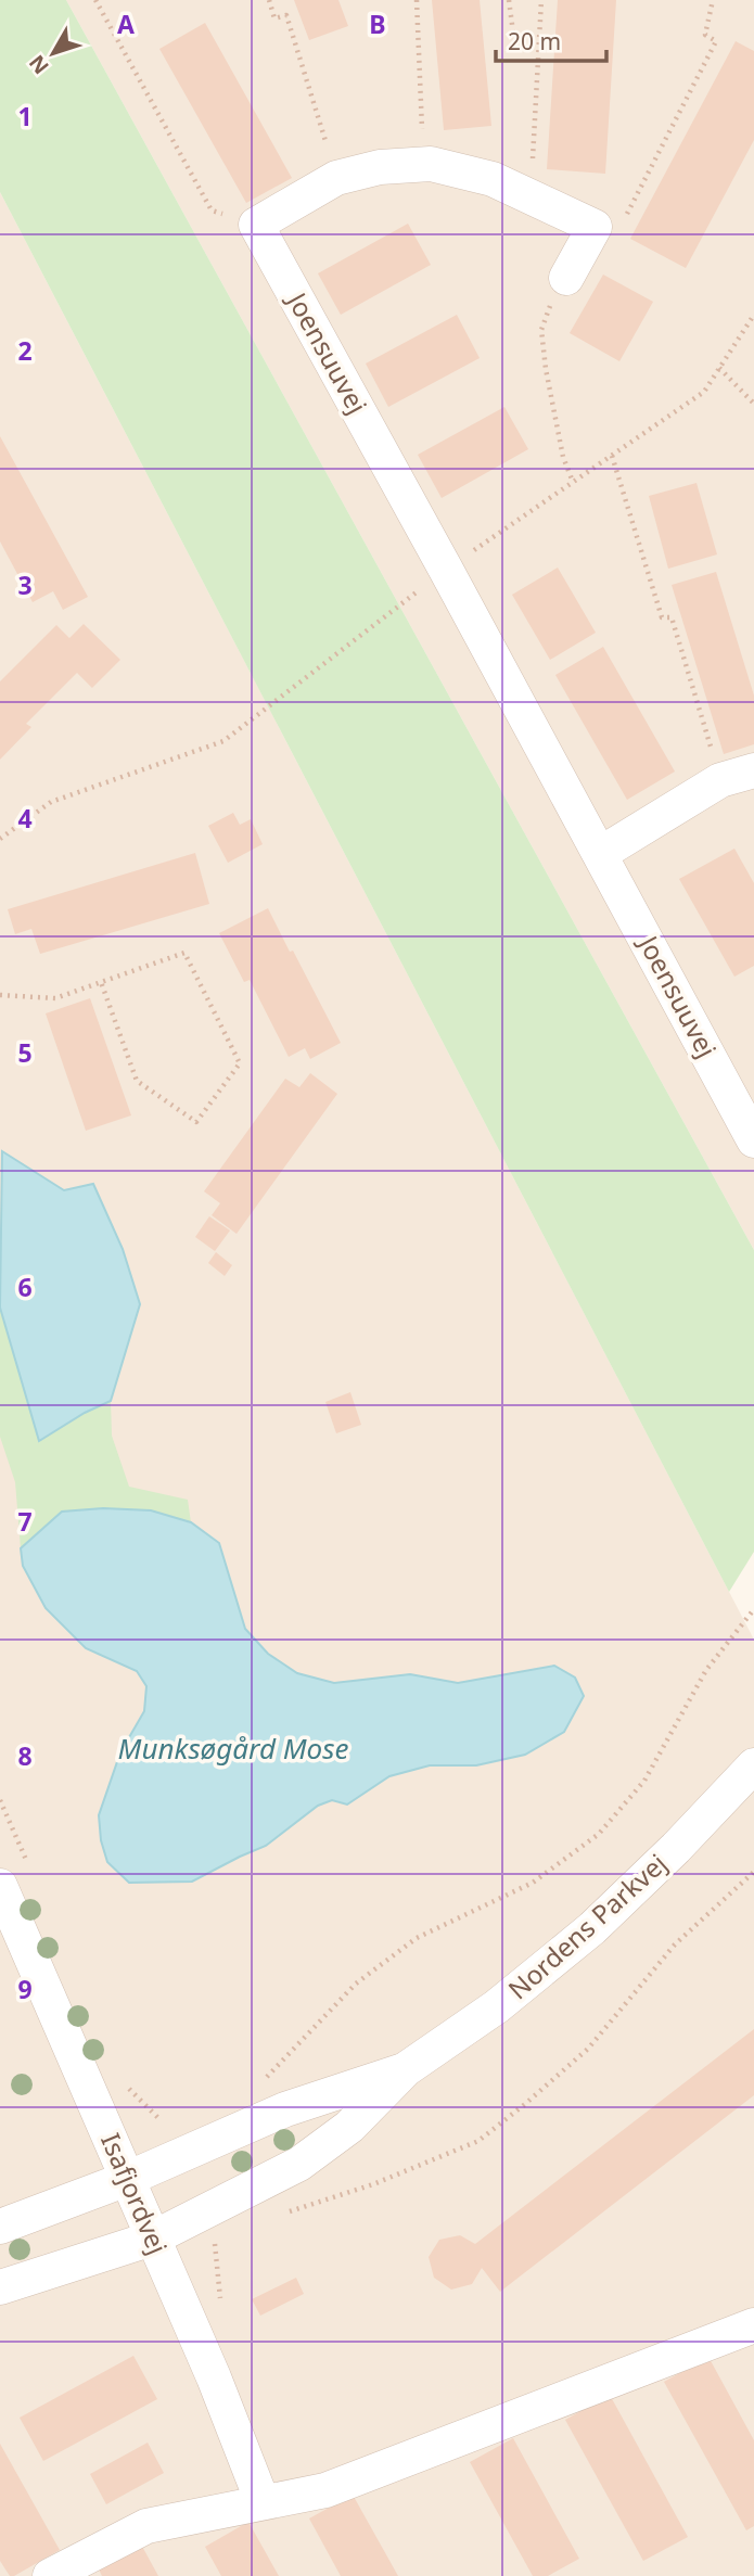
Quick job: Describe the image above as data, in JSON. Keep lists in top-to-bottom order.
{
  "streets": {
    "street": ["Joensuuvej", "Nordens Parkvej", "Isafjordvej"]
  },
  "crossings": [
    ["Nordens Parkvej", "Isafjordvej"]
  ],
  "water": ["Munksøgård Mose"],
  "scale_bar": "20 m",
  "north": "bottom left",
  "grid": {
    "columns": ["A", "B"],
    "rows": [
      "1",
      "2",
      "3",
      "4",
      "5",
      "6",
      "7",
      "8",
      "9"
    ]
  }
}
